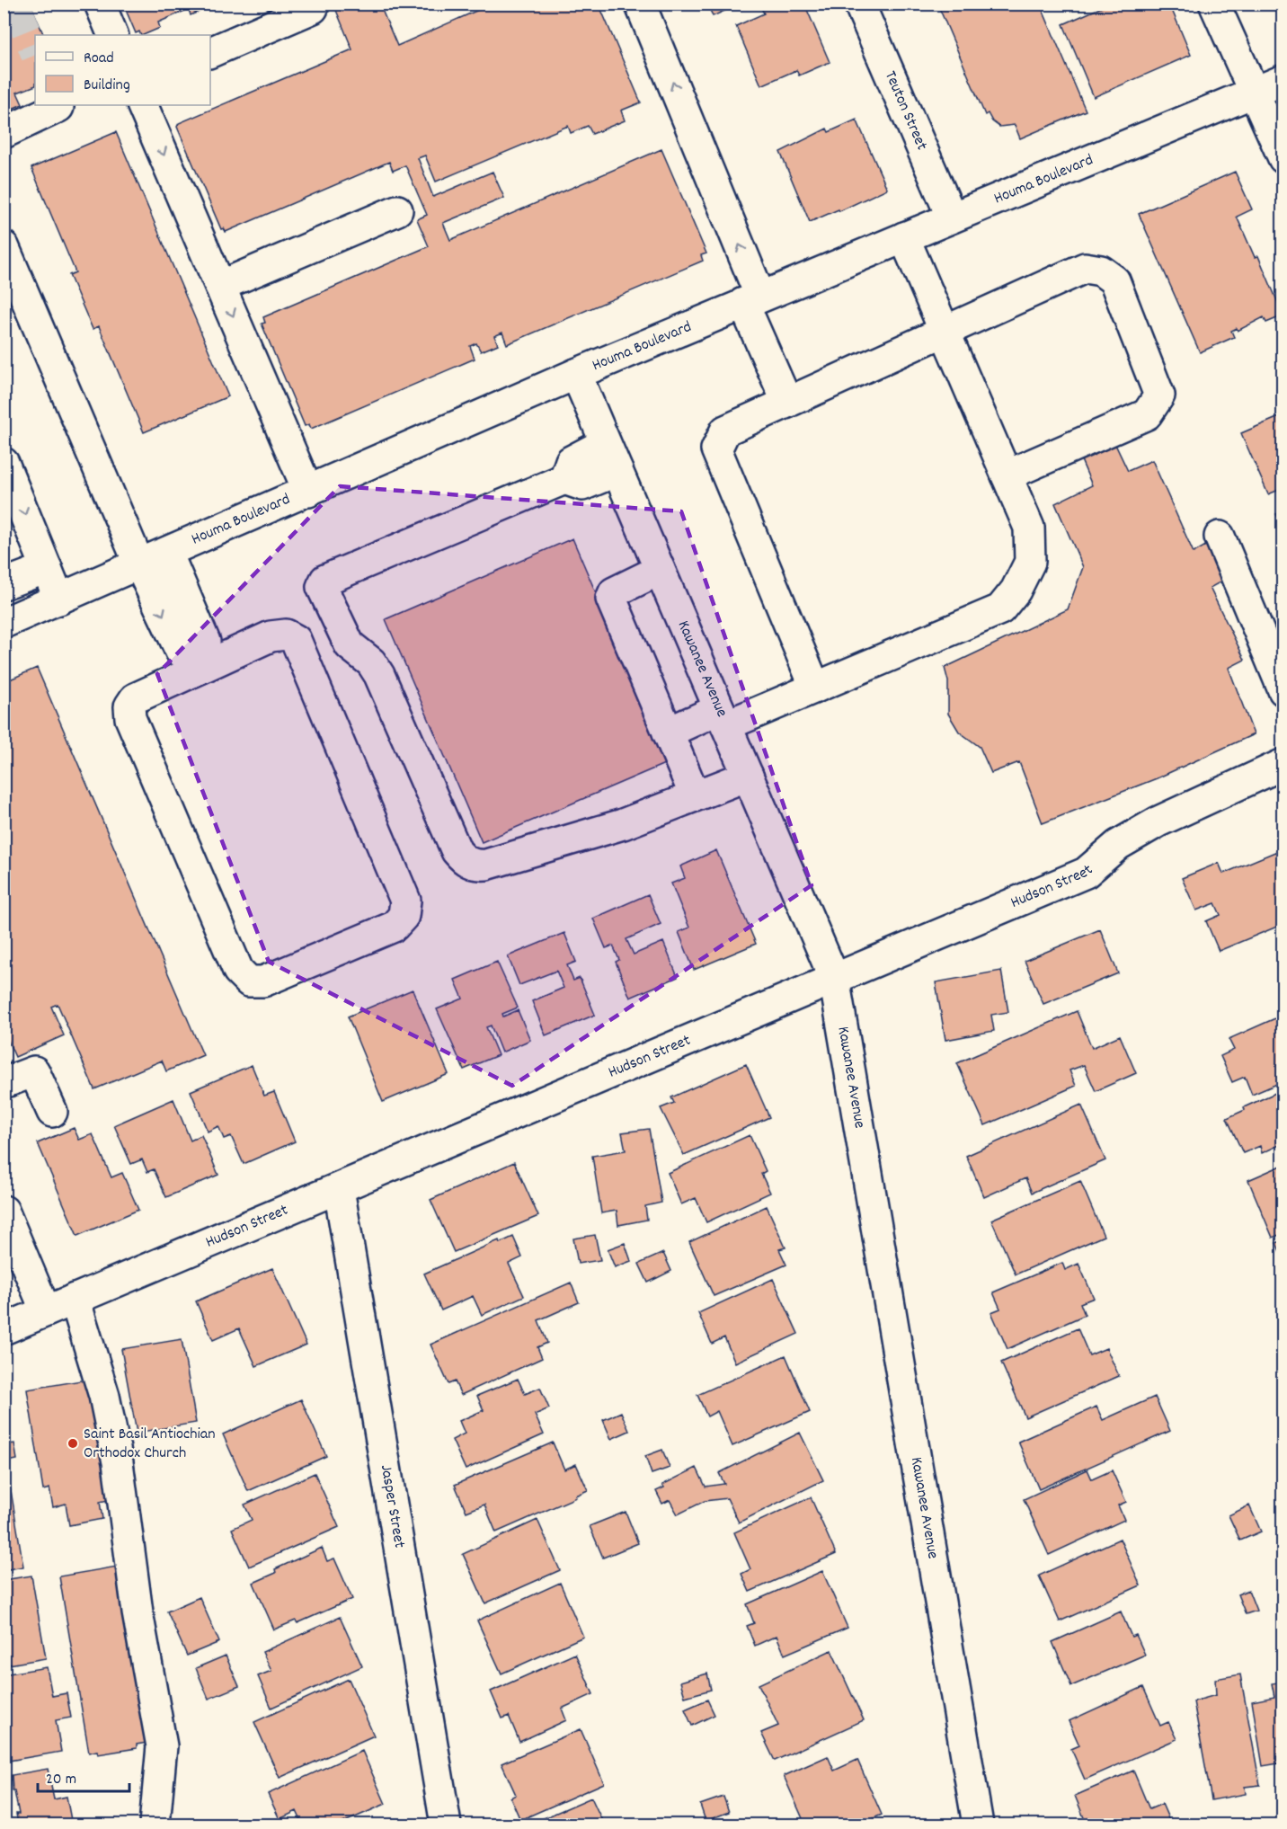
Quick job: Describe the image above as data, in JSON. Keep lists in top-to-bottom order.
{
  "streets": {
    "street": [
      "Teuton Street",
      "Houma Boulevard",
      "Kawanee Avenue",
      "Hudson Street",
      "Jasper Street"
    ]
  },
  "crossings": [
    ["Teuton Street", "Houma Boulevard"],
    ["Houma Boulevard", "Kawanee Avenue"],
    ["Kawanee Avenue", "Hudson Street"],
    ["Hudson Street", "Jasper Street"]
  ],
  "places": ["Saint Basil Antiochian Orthodox Church"],
  "legend": ["Road", "Building"],
  "scale_bar": "20 m"
}
